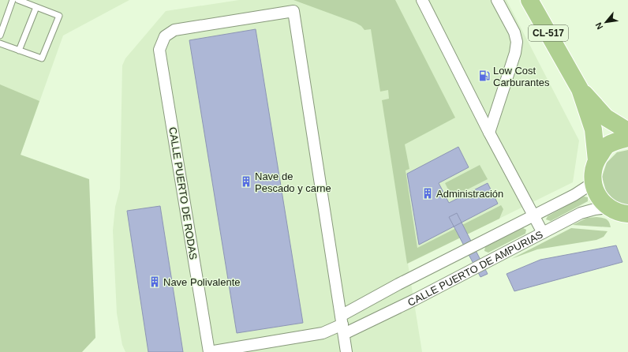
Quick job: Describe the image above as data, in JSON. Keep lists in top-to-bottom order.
{
  "streets": {
    "main road": ["CL-517"],
    "street": ["CALLE PUERTO DE RODAS", "CALLE PUERTO DE AMPURIAS"]
  },
  "crossings": [
    ["CL-517", "CALLE PUERTO DE AMPURIAS"],
    ["CALLE PUERTO DE RODAS", "CALLE PUERTO DE AMPURIAS"]
  ],
  "places": {
    "fuel station": ["Low Cost Carburantes"],
    "building": ["Nave de Pescado y carne", "Administración", "Nave Polivalente"]
  },
  "north": "bottom left"
}
